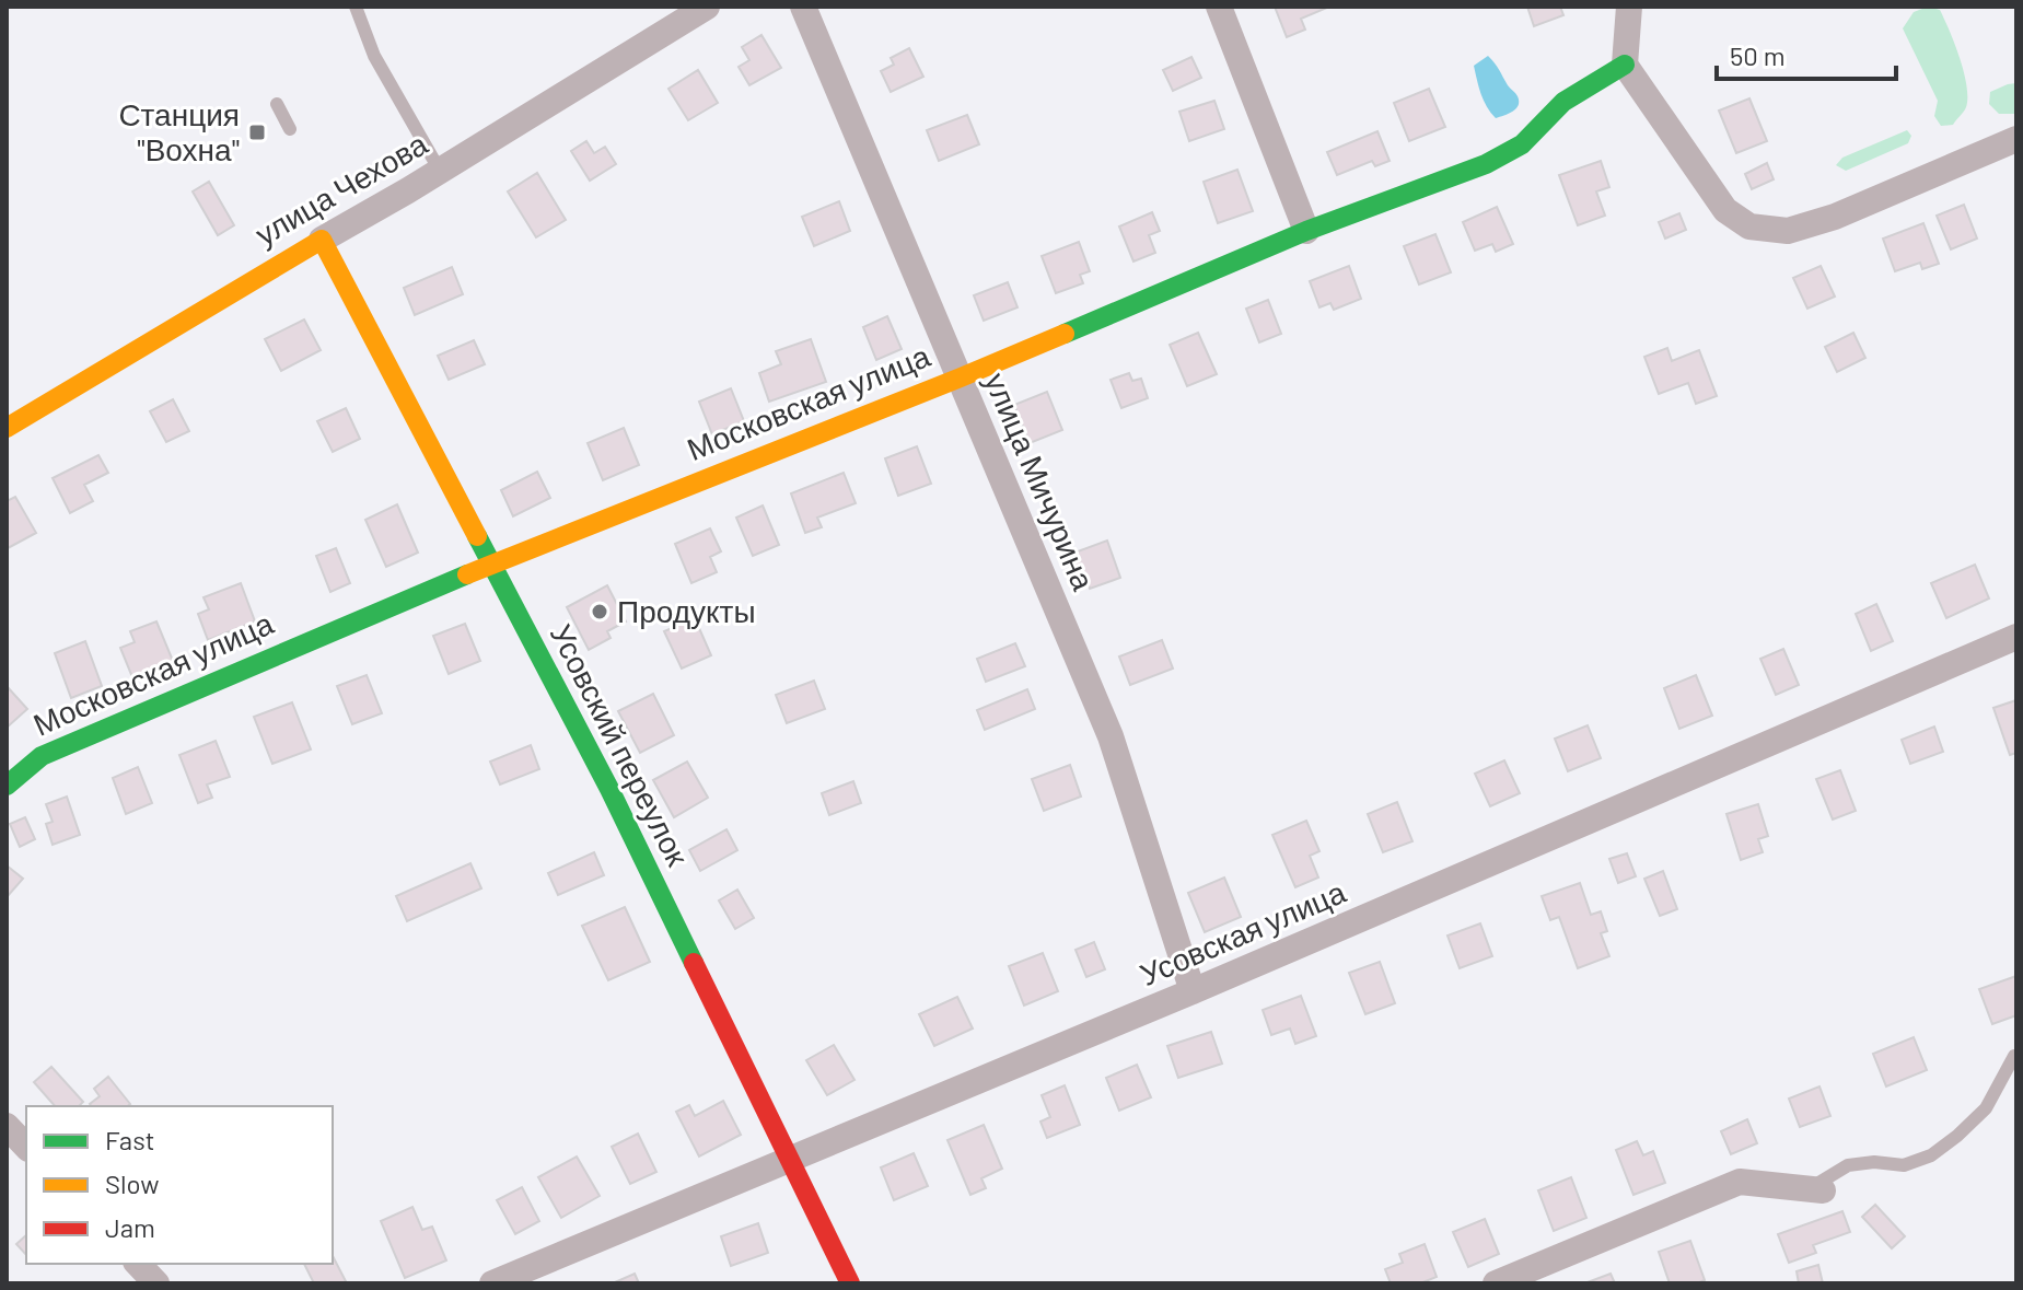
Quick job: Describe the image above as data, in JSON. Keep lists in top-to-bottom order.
{
  "streets": {
    "street": [
      "улица Чехова",
      "Московская улица",
      "улица Мичурина",
      "Усовский переулок",
      "Усовская улица"
    ]
  },
  "crossings": [
    ["улица Чехова", "Усовский переулок"],
    ["Московская улица", "улица Мичурина"],
    ["Московская улица", "Усовский переулок"],
    ["улица Мичурина", "Усовская улица"],
    ["Усовский переулок", "Усовская улица"]
  ],
  "places": {
    "transit": ["Станция \"Вохна\""],
    "other": ["Продукты"]
  },
  "legend": ["Fast", "Slow", "Jam"],
  "scale_bar": "50 m"
}
